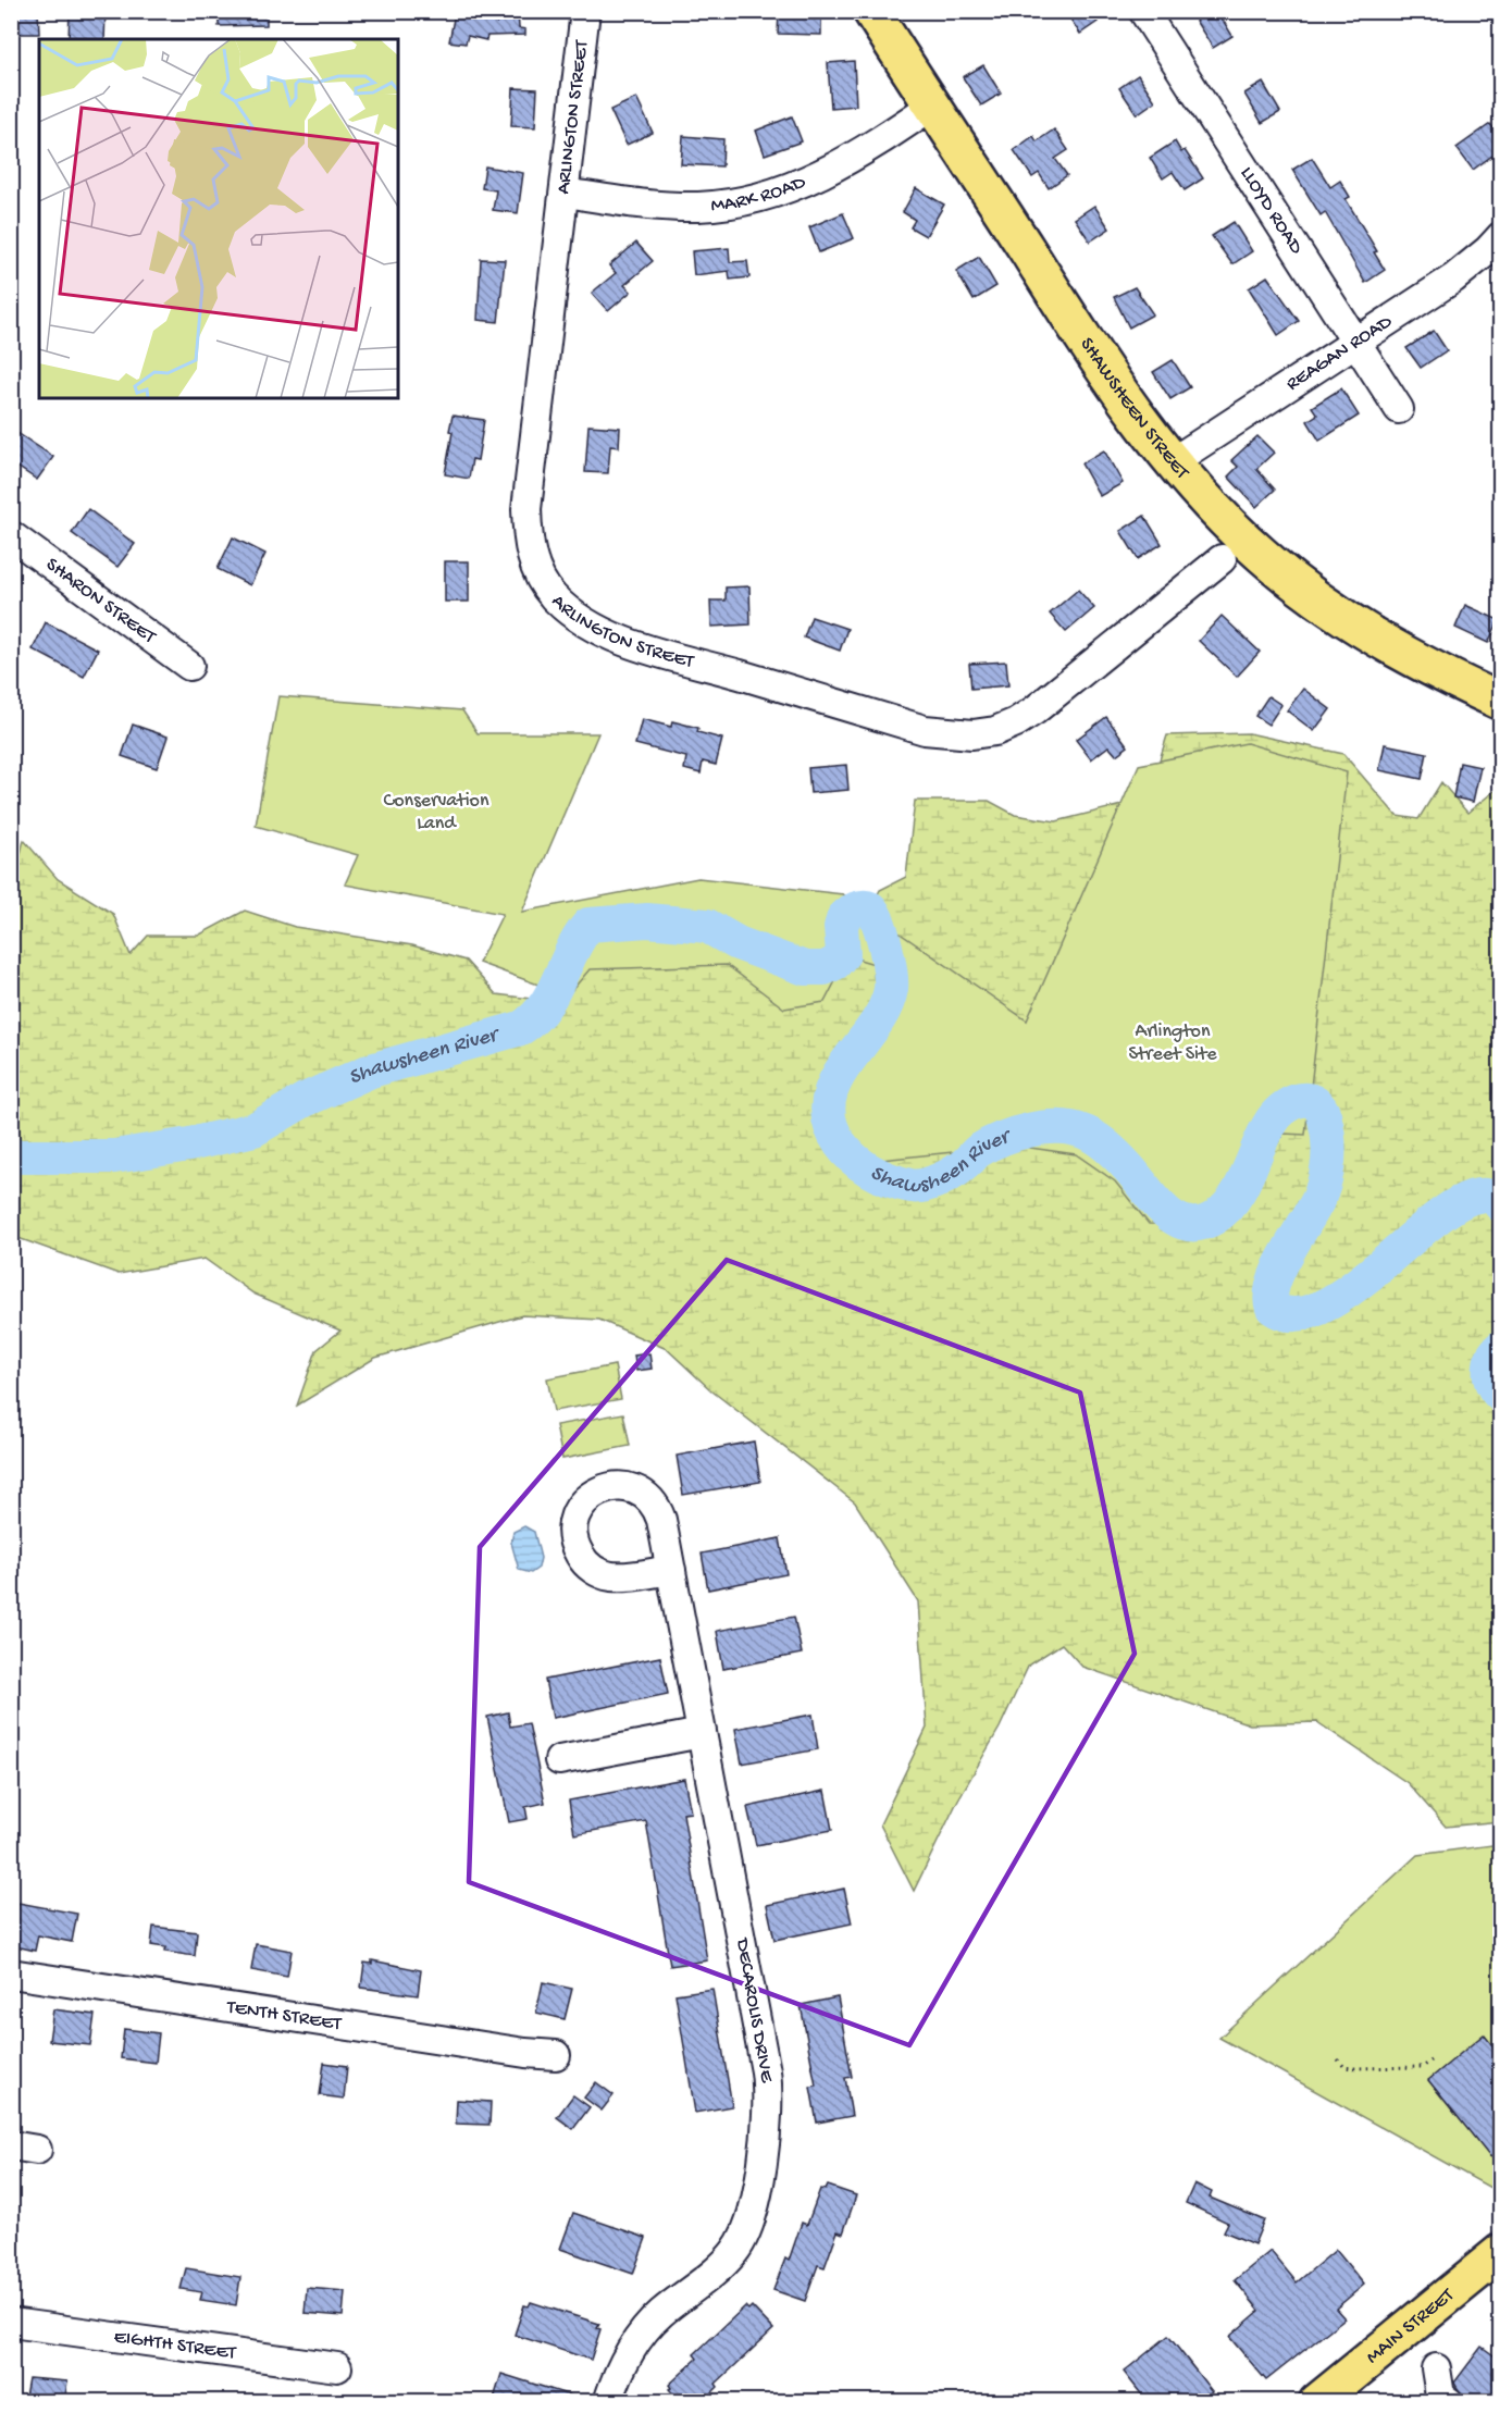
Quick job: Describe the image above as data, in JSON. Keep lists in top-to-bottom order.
{
  "streets": {
    "main road": ["SHAWSHEEN STREET", "MAIN STREET"],
    "street": [
      "ARLINGTON STREET",
      "MARK ROAD",
      "LLOYD ROAD",
      "REAGAN ROAD",
      "SHARON STREET",
      "DECAROLIS DRIVE",
      "TENTH STREET",
      "EIGHTH STREET"
    ]
  },
  "crossings": [
    ["ARLINGTON STREET", "MARK ROAD"],
    ["MARK ROAD", "SHAWSHEEN STREET"],
    ["LLOYD ROAD", "REAGAN ROAD"],
    ["REAGAN ROAD", "SHAWSHEEN STREET"]
  ],
  "water": ["Shawsheen River"],
  "parks": ["Conservation Land", "Arlington Street Site"]
}
